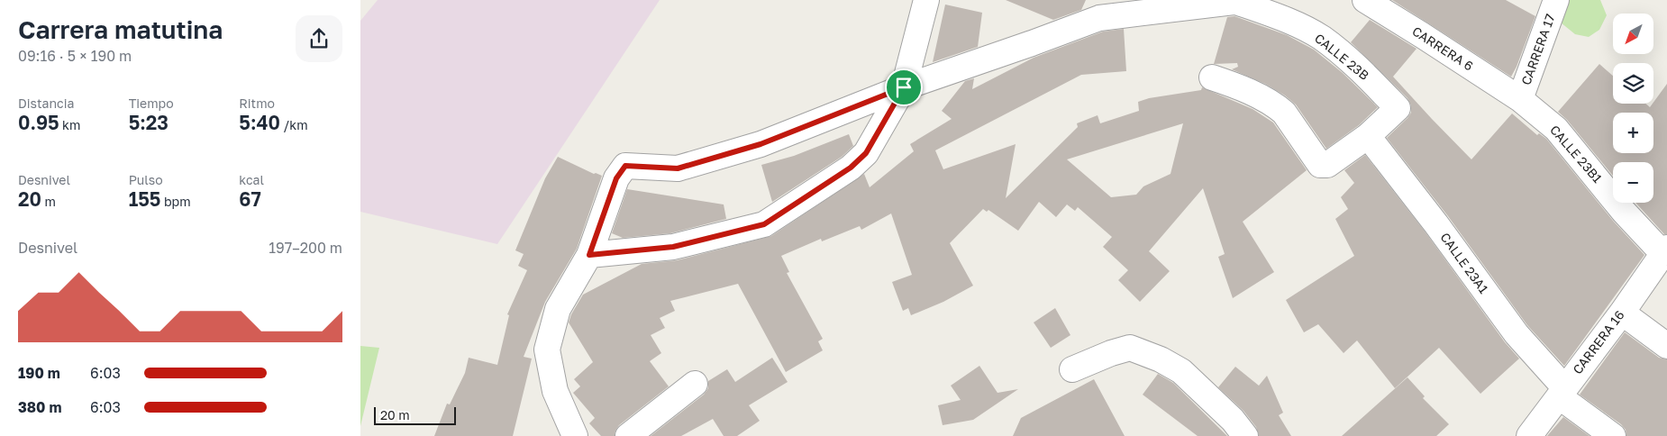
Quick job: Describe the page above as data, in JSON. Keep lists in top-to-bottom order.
{
  "streets": {
    "street": [
      "CARRERA 6",
      "CARRERA 17",
      "CALLE 23B",
      "CALLE 23B1",
      "CALLE 23A1",
      "CARRERA 16"
    ]
  },
  "crossings": [
    ["CARRERA 6", "CARRERA 17"],
    ["CARRERA 6", "CALLE 23B1"],
    ["CARRERA 17", "CALLE 23B1"],
    ["CALLE 23B", "CALLE 23A1"],
    ["CALLE 23B1", "CARRERA 16"],
    ["CALLE 23A1", "CARRERA 16"]
  ],
  "scale_bar": "20 m",
  "north": "bottom left",
  "page": {
    "heading": ["Carrera matutina", "09:16 · 5 × 190 m"],
    "map_buttons": ["+", "−"],
    "stats": [
      ["Distancia", "0.95 km"],
      ["Tiempo", "5:23"],
      ["Ritmo", "5:40 /km"],
      ["Desnivel", "20 m"],
      ["Pulso", "155 bpm"],
      ["kcal", "67"]
    ],
    "chart": ["Desnivel", "197–200 m"],
    "list": [
      {
        "name": "190 m",
        "note": "6:03"
      },
      {
        "name": "380 m",
        "note": "6:03"
      }
    ],
    "scale": "20 m"
  }
}
